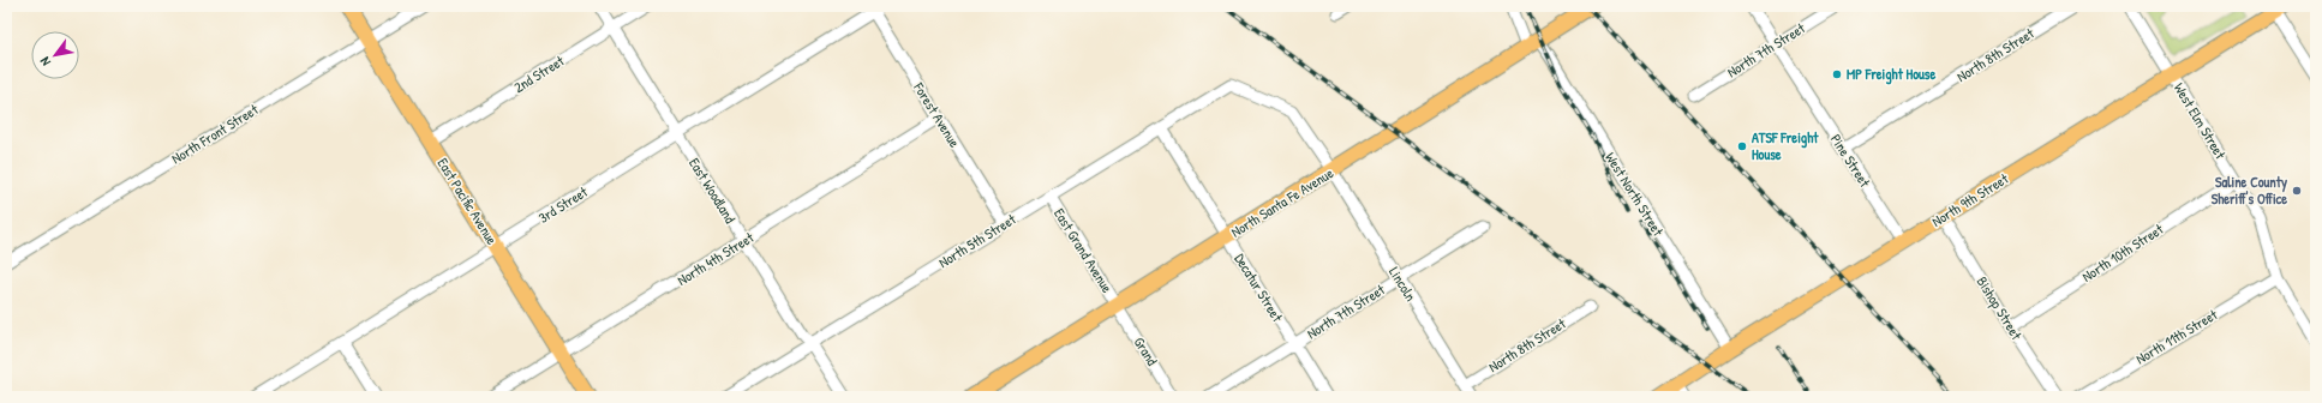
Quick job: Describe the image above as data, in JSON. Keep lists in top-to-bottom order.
{
  "streets": {
    "main road": ["North 9th Street", "East Pacific Avenue", "North Santa Fe Avenue"],
    "street": [
      "North 7th Street",
      "North 8th Street",
      "2nd Street",
      "Forest Avenue",
      "West Elm Street",
      "North Front Street",
      "Pine Street",
      "East Woodland",
      "West North Street",
      "3rd Street",
      "North 5th Street",
      "East Grand Avenue",
      "North 10th Street",
      "North 4th Street",
      "Lincoln",
      "Decatur Street",
      "Bishop Street",
      "North 11th Street",
      "Grand"
    ]
  },
  "crossings": [
    ["North 7th Street", "Pine Street"],
    ["North 7th Street", "Lincoln"],
    ["North 7th Street", "Decatur Street"],
    ["North 8th Street", "Pine Street"],
    ["North 8th Street", "Lincoln"],
    ["2nd Street", "East Woodland"],
    ["2nd Street", "East Pacific Avenue"],
    ["Forest Avenue", "3rd Street"],
    ["Forest Avenue", "North 5th Street"],
    ["Forest Avenue", "North 4th Street"],
    ["West Elm Street", "North 9th Street"],
    ["West Elm Street", "North 10th Street"],
    ["West Elm Street", "North 11th Street"],
    ["North Front Street", "East Pacific Avenue"],
    ["Pine Street", "North 9th Street"],
    ["East Woodland", "3rd Street"],
    ["East Woodland", "North 5th Street"],
    ["East Woodland", "North 4th Street"],
    ["West North Street", "North 9th Street"],
    ["West North Street", "North Santa Fe Avenue"],
    ["North 9th Street", "Bishop Street"],
    ["East Pacific Avenue", "3rd Street"],
    ["East Pacific Avenue", "North 4th Street"],
    ["North Santa Fe Avenue", "East Grand Avenue"],
    ["North Santa Fe Avenue", "Lincoln"],
    ["North Santa Fe Avenue", "Decatur Street"],
    ["North Santa Fe Avenue", "Grand"],
    ["North 5th Street", "East Grand Avenue"],
    ["North 5th Street", "Lincoln"],
    ["North 5th Street", "Decatur Street"],
    ["East Grand Avenue", "Grand"],
    ["North 10th Street", "Bishop Street"]
  ],
  "places": ["MP Freight House", "ATSF Freight House", "Saline County Sheriff's Office"],
  "north": "bottom left"
}
